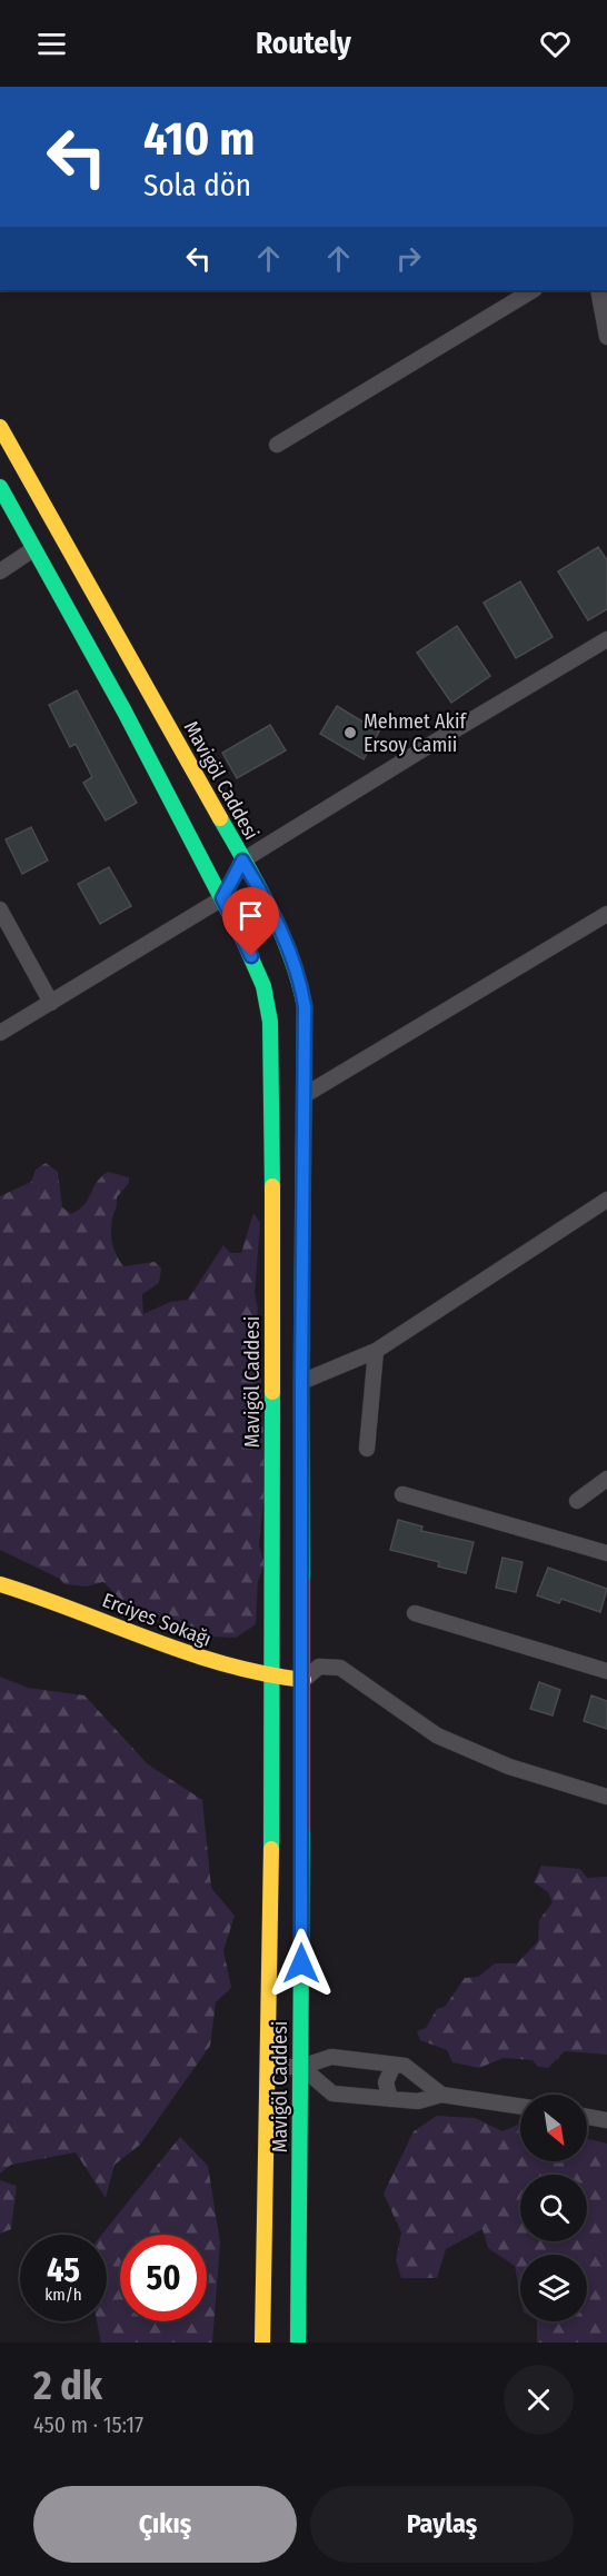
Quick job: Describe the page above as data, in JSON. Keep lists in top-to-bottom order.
{
  "streets": {
    "main road": ["Mavigöl Caddesi", "Erciyes Sokağı"]
  },
  "crossings": [
    ["Mavigöl Caddesi", "Erciyes Sokağı"]
  ],
  "places": ["Mehmet Akif Ersoy Camii"],
  "north": "bottom right",
  "page": {
    "header": "Routely",
    "turn": ["410 m", "Sola dön"],
    "speed": "45 km/h",
    "limit": "50",
    "heading": ["2 dk", "450 m · 15:17"],
    "buttons": ["Çıkış", "Paylaş"]
  }
}
